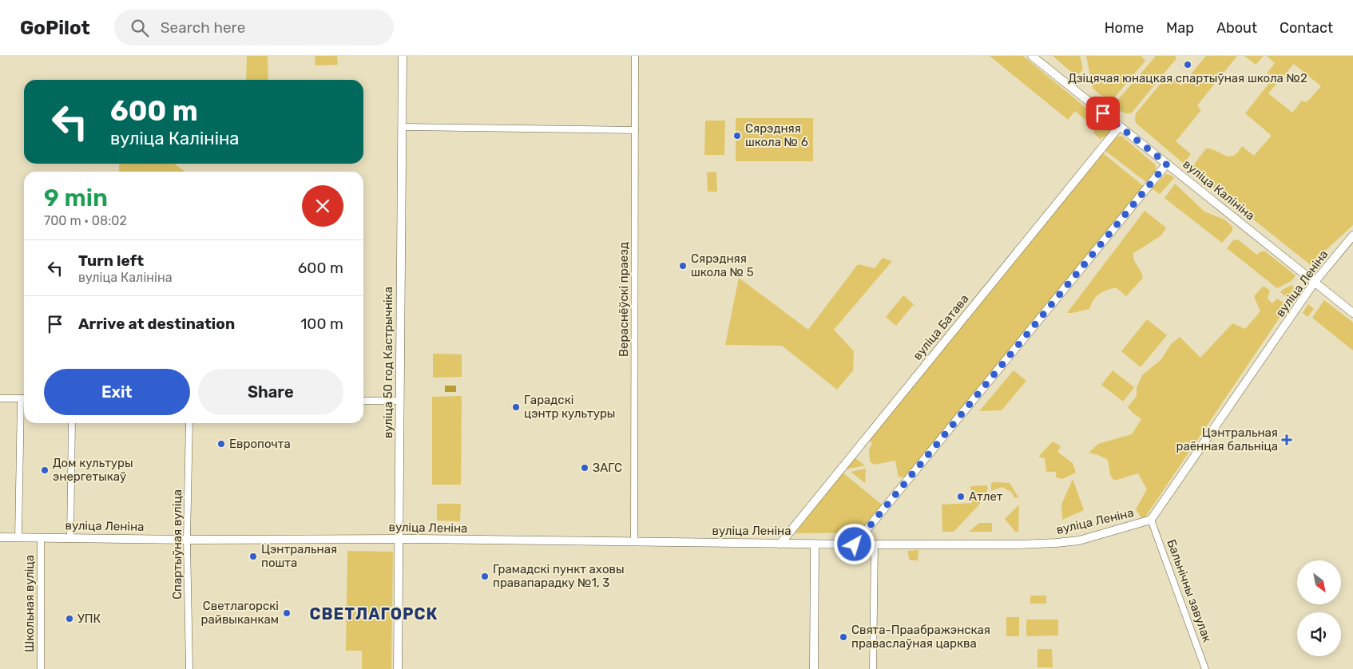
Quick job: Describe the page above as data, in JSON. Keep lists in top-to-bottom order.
{
  "streets": {
    "street": [
      "вуліца Калініна",
      "вуліца Леніна",
      "Вераснёўскі праезд",
      "вуліца Батава",
      "вуліца 50 год Кастрычніка",
      "Спартыўная вуліца",
      "Бальнічны завулак",
      "Школьная вуліца"
    ]
  },
  "crossings": [
    ["вуліца Калініна", "вуліца Леніна"],
    ["вуліца Калініна", "вуліца Батава"],
    ["вуліца Леніна", "Вераснёўскі праезд"],
    ["вуліца Леніна", "вуліца Батава"],
    ["вуліца Леніна", "вуліца 50 год Кастрычніка"],
    ["вуліца Леніна", "Спартыўная вуліца"],
    ["вуліца Леніна", "Бальнічны завулак"],
    ["вуліца Леніна", "Школьная вуліца"]
  ],
  "districts": ["СВЕТЛАГОРСК"],
  "places": {
    "other": [
      "Дзіцячая юнацкая спартыўная школа №2",
      "Сярэдняя школа № 6",
      "Сярэдняя школа № 5",
      "Гарадскі цэнтр культуры",
      "Европочта",
      "ЗАГС",
      "Дом культуры энергетыкаў",
      "Атлет",
      "Цэнтральная пошта",
      "Грамадскі пункт аховы правапарадку №1, 3",
      "Светлагорскі райвыканкам",
      "УПК",
      "Свята-Праабражэнская праваслаўная царква"
    ],
    "health": ["Цэнтральная раённая бальніца"]
  },
  "north": "bottom right",
  "page": {
    "header": "GoPilot",
    "search": "Search here",
    "nav": [
      "Home",
      "Map",
      "About",
      "Contact"
    ],
    "turn": ["600 m", "вуліца Калініна"],
    "heading": ["9 min", "700 m · 08:02"],
    "list": [
      {
        "name": "Turn left",
        "note": "вуліца Калініна",
        "value": "600 m"
      },
      {
        "name": "Arrive at destination",
        "value": "100 m"
      }
    ],
    "buttons": ["Exit", "Share"]
  }
}
